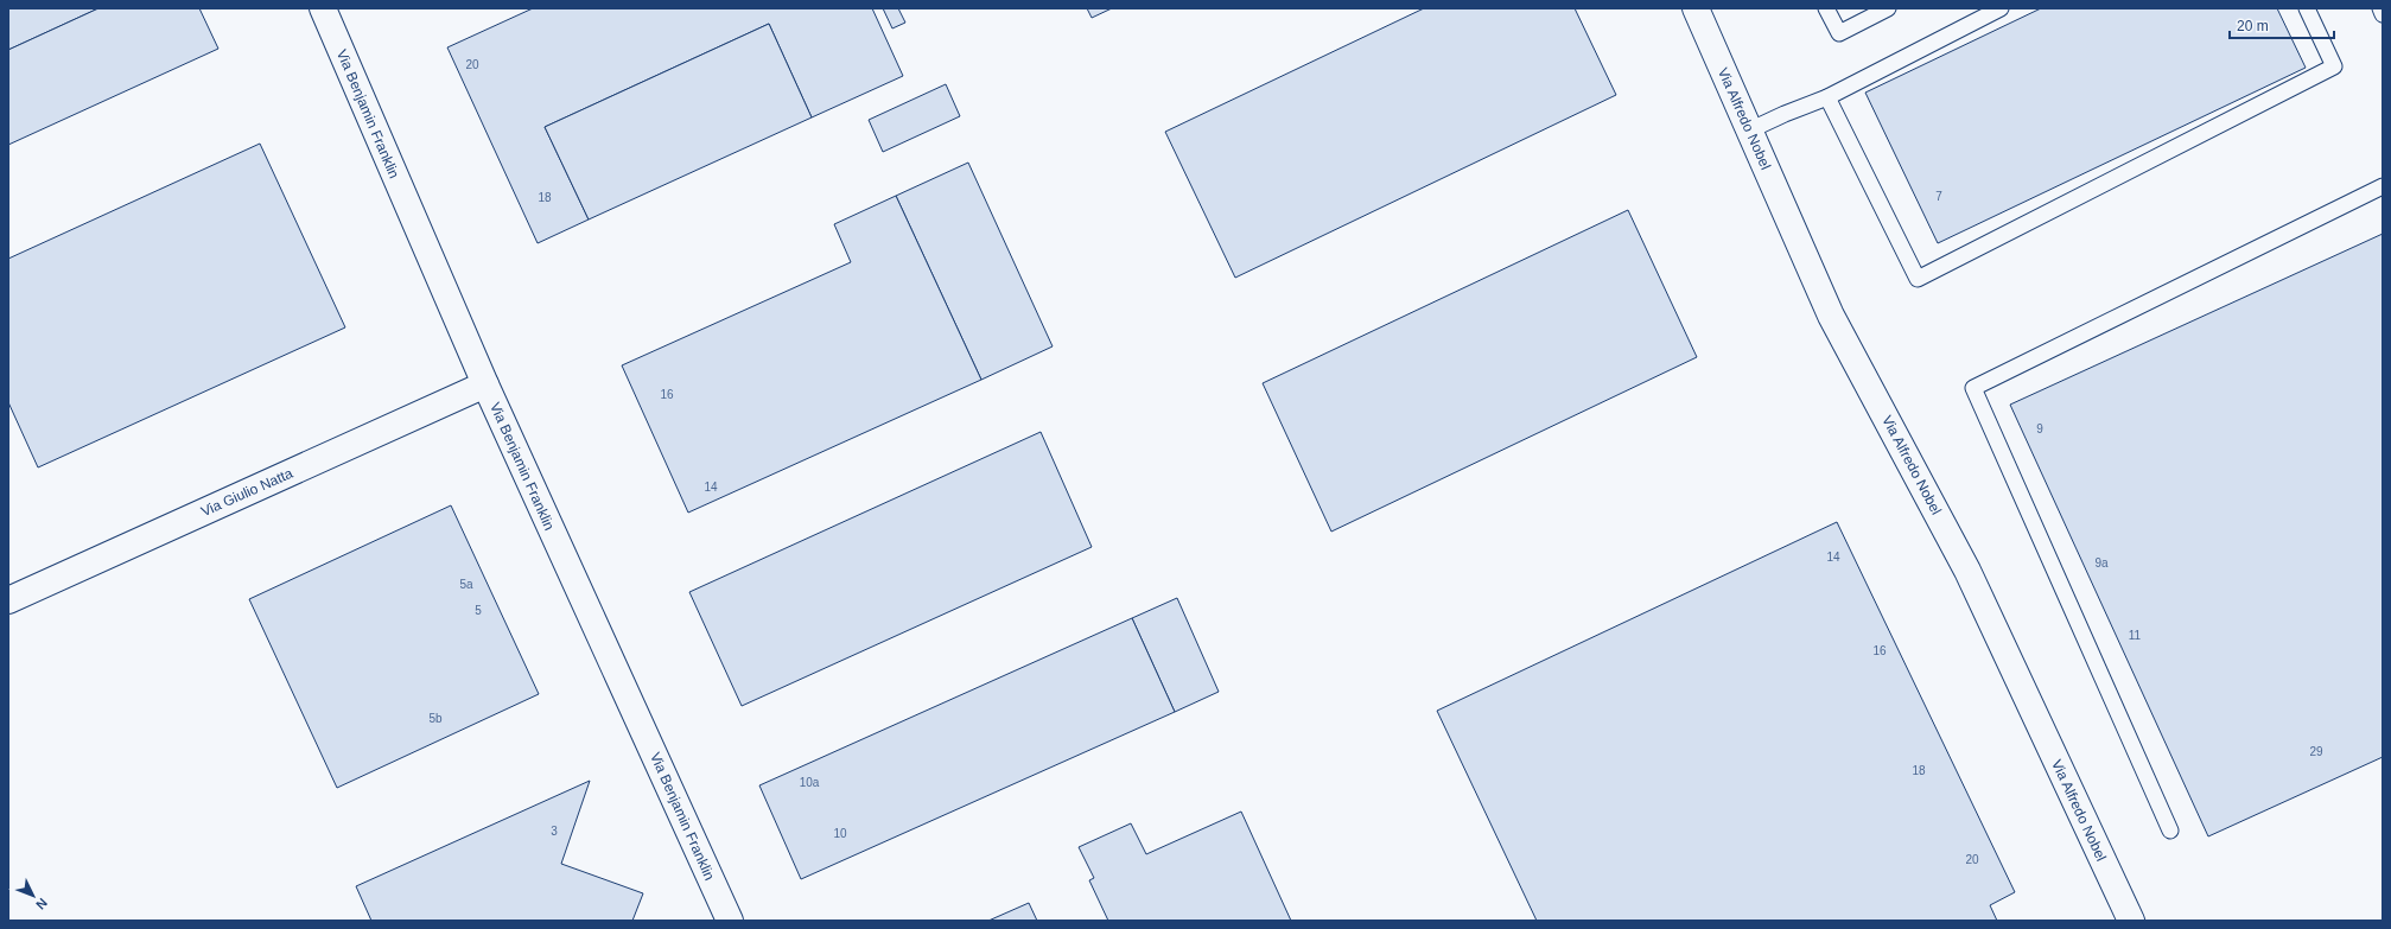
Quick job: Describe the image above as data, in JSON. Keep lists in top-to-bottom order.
{
  "streets": {
    "street": ["Via Benjamin Franklin", "Via Alfredo Nobel", "Via Giulio Natta"]
  },
  "crossings": [
    ["Via Benjamin Franklin", "Via Giulio Natta"]
  ],
  "house_numbers": [
    "20",
    "7",
    "18",
    "16",
    "9",
    "14",
    "14",
    "9a",
    "5a",
    "5",
    "11",
    "16",
    "5b",
    "29",
    "18",
    "10a",
    "3",
    "10",
    "20"
  ],
  "scale_bar": "20 m",
  "north": "bottom right"
}
